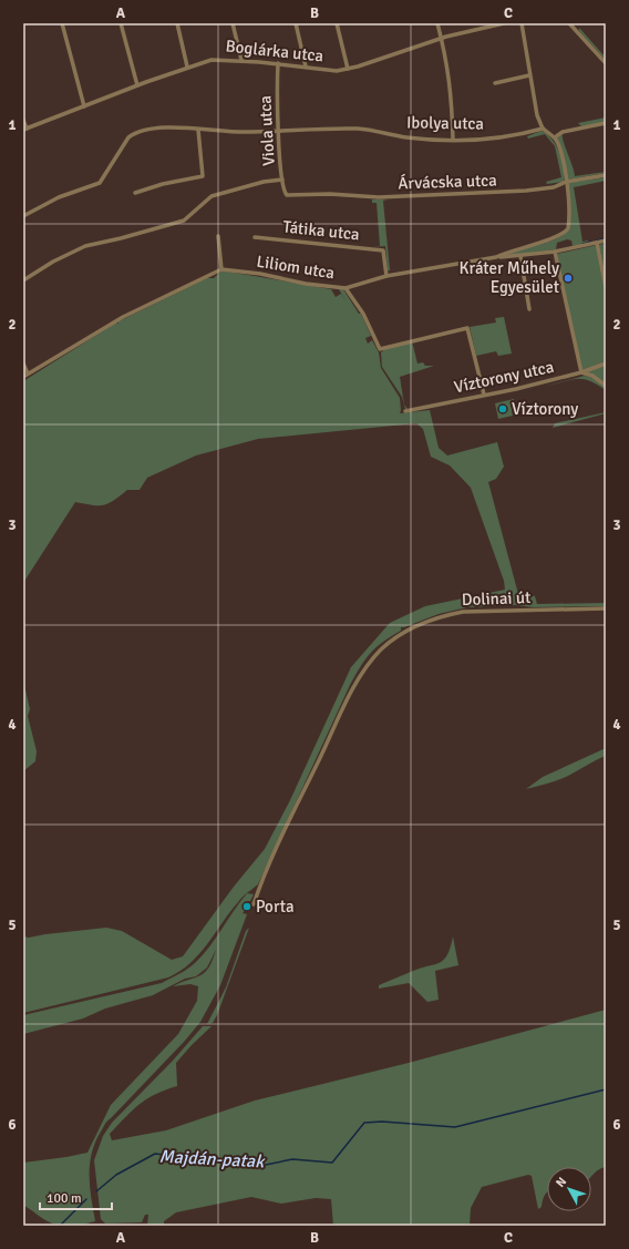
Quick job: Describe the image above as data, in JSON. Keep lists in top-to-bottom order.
{
  "streets": {
    "street": [
      "Boglárka utca",
      "Ibolya utca",
      "Viola utca",
      "Árvácska utca",
      "Tátika utca",
      "Liliom utca",
      "Víztorony utca",
      "Dolinai út"
    ]
  },
  "crossings": [
    ["Boglárka utca", "Viola utca"],
    ["Ibolya utca", "Viola utca"],
    ["Viola utca", "Árvácska utca"],
    ["Árvácska utca", "Liliom utca"],
    ["Tátika utca", "Liliom utca"]
  ],
  "water": ["Majdán-patak"],
  "places": ["Kráter Műhely Egyesület", "Víztorony", "Porta"],
  "scale_bar": "100 m",
  "north": "top left",
  "grid": {
    "columns": ["A", "B", "C"],
    "rows": [
      "1",
      "2",
      "3",
      "4",
      "5",
      "6"
    ]
  }
}
